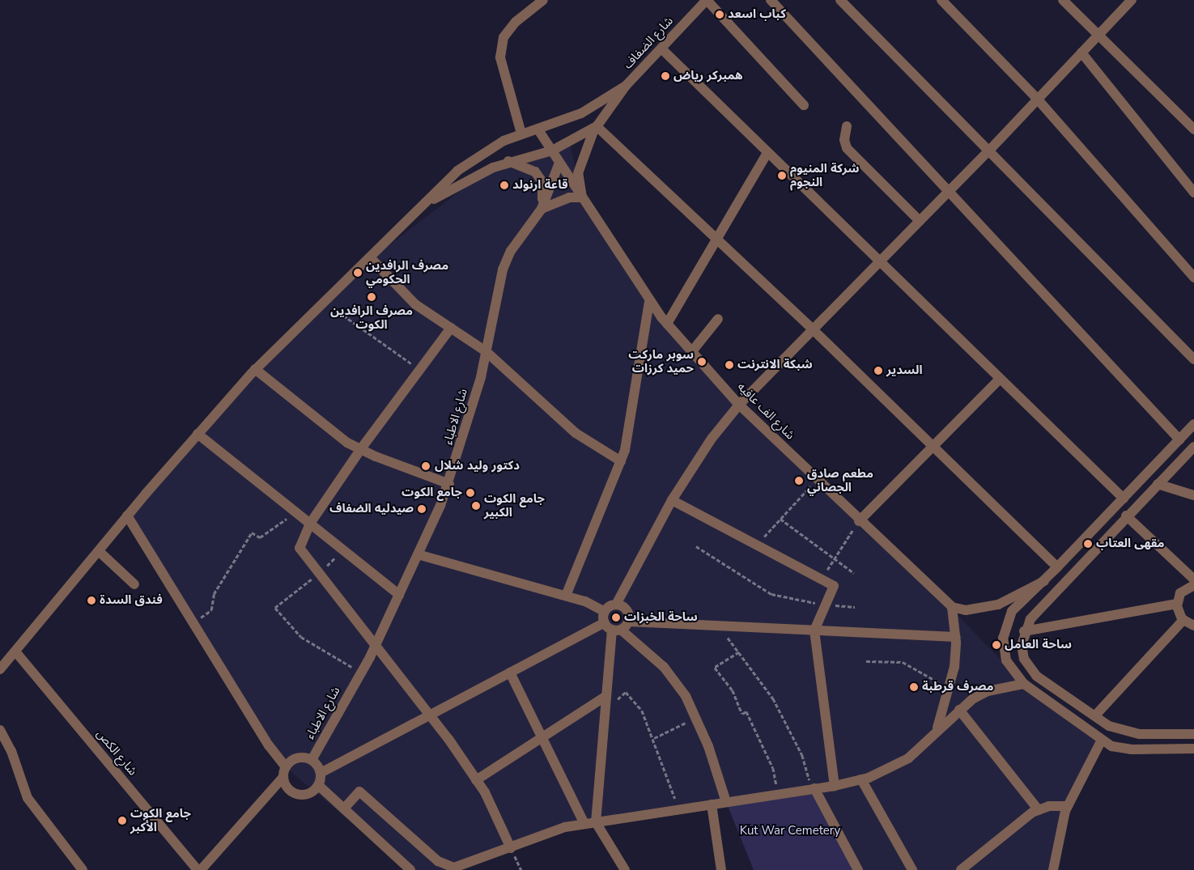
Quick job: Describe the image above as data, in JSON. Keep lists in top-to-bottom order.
{
  "streets": {
    "street": [
      "شارع الضفاف",
      "شارع الف عافيه",
      "شارع الاطباء",
      "شارع الكص"
    ]
  },
  "crossings": [
    ["شارع الف عافيه", "شارع الاطباء"]
  ],
  "parks": ["Kut War Cemetery"],
  "places": [
    "كباب اسعد",
    "همبركر رياض",
    "شركة المنيوم النجوم",
    "قاعة ارنولد",
    "مصرف الرافدين الحكومي",
    "مصرف الرافدين الكوت",
    "سوبر ماركت حميد كرزات",
    "شبكة الانترنت",
    "السدير",
    "دكتور وليد شلال",
    "مطعم صادق الجصاني",
    "جامع الكوت",
    "جامع الكوت الكبير",
    "صيدليه الضفاف",
    "مقهى العتاب",
    "فندق السدة",
    "ساحة الخبزات",
    "ساحة العامل",
    "مصرف قرطبة",
    "جامع الكوت الأكبر"
  ]
}
